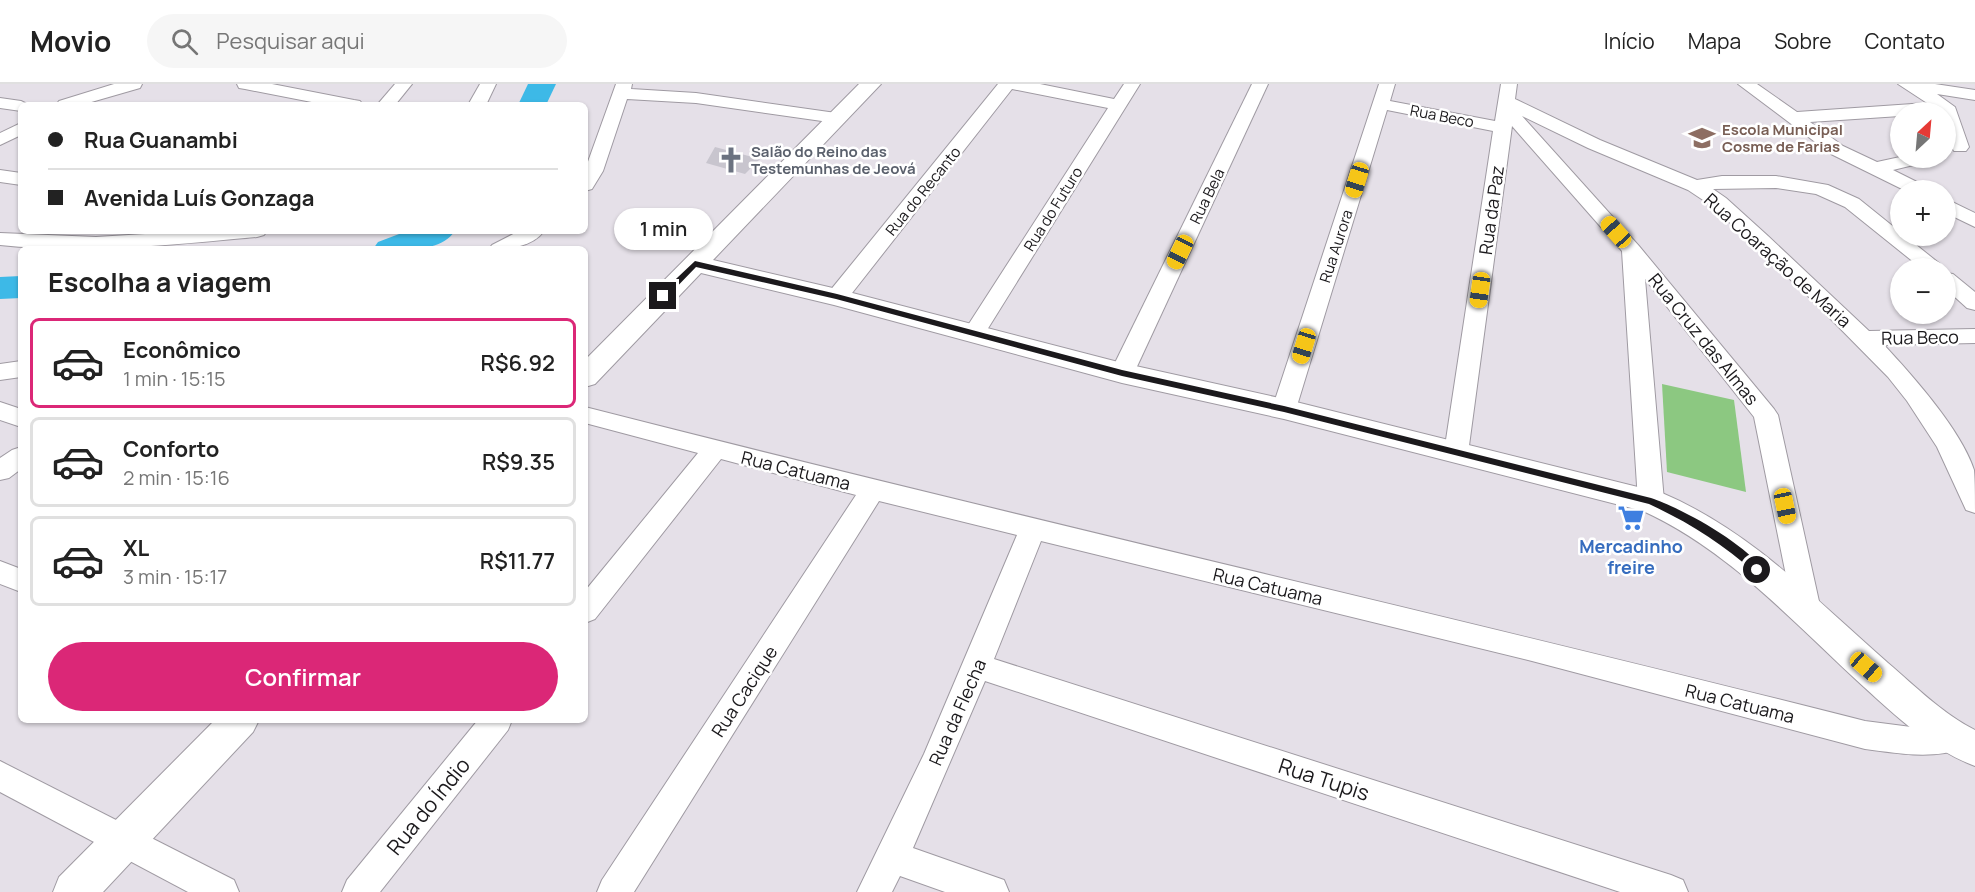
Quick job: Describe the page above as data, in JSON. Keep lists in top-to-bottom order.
{
  "streets": {
    "street": [
      "Rua Beco",
      "Rua do Recanto",
      "Rua Bela",
      "Rua do Futuro",
      "Rua da Paz",
      "Rua Aurora",
      "Rua Coaração de Maria",
      "Rua Cruz das Almas",
      "Rua Catuama",
      "Rua Cacique",
      "Rua da Flecha",
      "Rua Tupis",
      "Rua do Índio"
    ]
  },
  "crossings": [
    ["Rua Beco", "Rua da Paz"],
    ["Rua Beco", "Rua Aurora"],
    ["Rua Beco", "Rua Coaração de Maria"],
    ["Rua Beco", "Rua Cruz das Almas"],
    ["Rua da Paz", "Rua Coaração de Maria"],
    ["Rua da Paz", "Rua Cruz das Almas"],
    ["Rua Coaração de Maria", "Rua Cruz das Almas"],
    ["Rua Catuama", "Rua Cacique"],
    ["Rua Catuama", "Rua da Flecha"],
    ["Rua da Flecha", "Rua Tupis"]
  ],
  "places": {
    "school or university": ["Escola Municipal Cosme de Farias"],
    "church": ["Salão do Reino das Testemunhas de Jeová"],
    "supermarket": ["Mercadinho freire"]
  },
  "north": "top right",
  "page": {
    "header": "Movio",
    "search": "Pesquisar aqui",
    "nav": [
      "Início",
      "Mapa",
      "Sobre",
      "Contato"
    ],
    "map_buttons": ["+", "−"],
    "banner": ["Rua Guanambi", "Avenida Luís Gonzaga"],
    "bubble": "1 min",
    "heading": "Escolha a viagem",
    "list": [
      {
        "name": "Econômico",
        "note": "1 min · 15:15",
        "value": "R$6.92"
      },
      {
        "name": "Conforto",
        "note": "2 min · 15:16",
        "value": "R$9.35"
      },
      {
        "name": "XL",
        "note": "3 min · 15:17",
        "value": "R$11.77"
      }
    ],
    "buttons": "Confirmar"
  }
}
